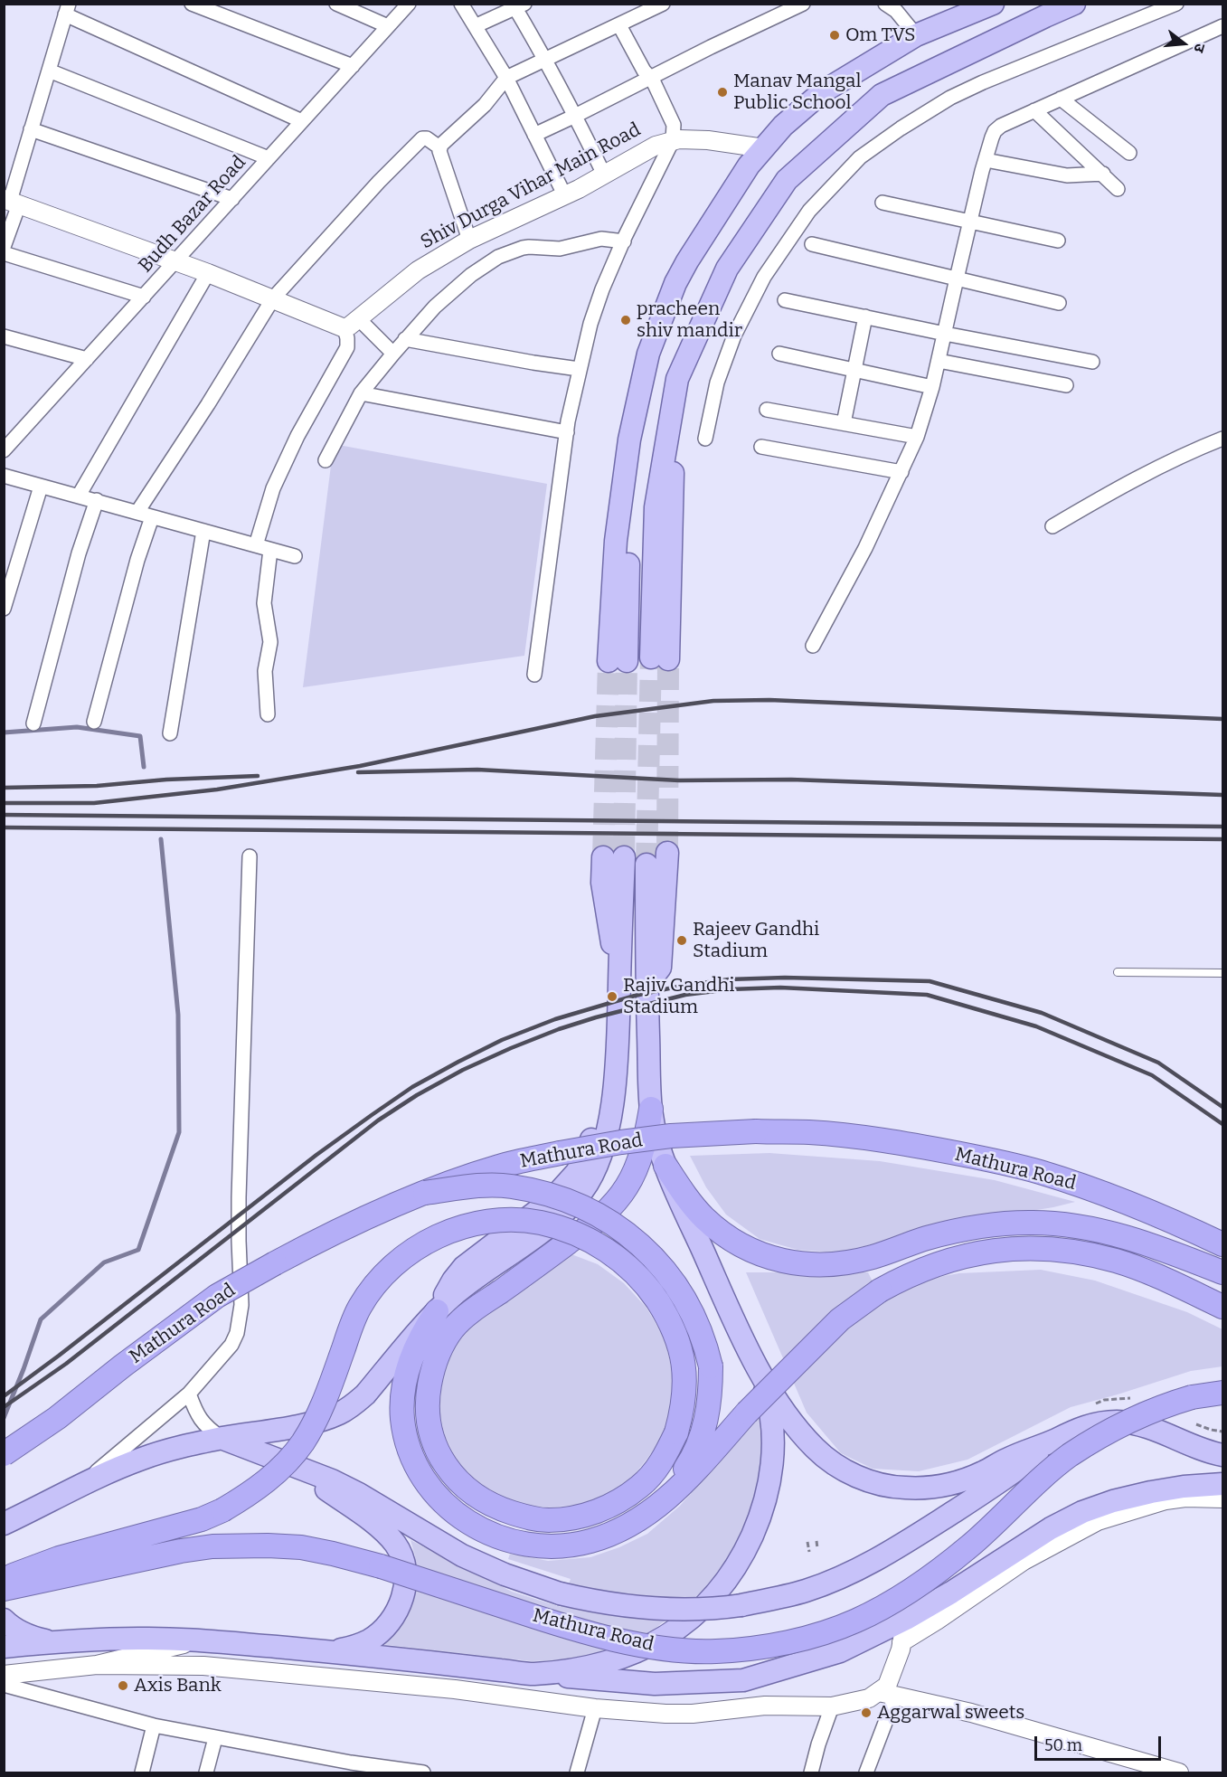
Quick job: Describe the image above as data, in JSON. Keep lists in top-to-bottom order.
{
  "streets": {
    "highway": ["Mathura Road"],
    "street": ["Shiv Durga Vihar Main Road", "Budh Bazar Road"]
  },
  "places": [
    "Om TVS",
    "Manav Mangal Public School",
    "pracheen shiv mandir",
    "Rajeev Gandhi Stadium",
    "Rajiv Gandhi Stadium",
    "Axis Bank",
    "Aggarwal sweets"
  ],
  "scale_bar": "50 m",
  "north": "right"
}
